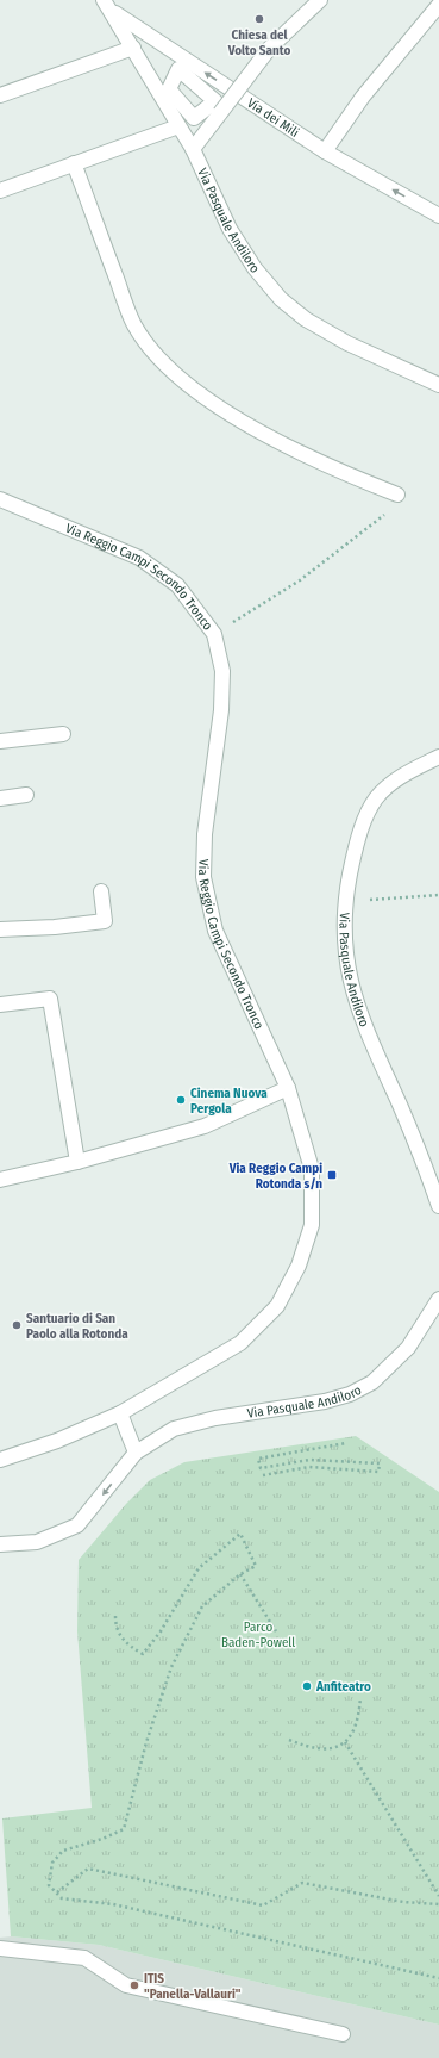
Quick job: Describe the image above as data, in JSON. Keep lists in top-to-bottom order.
{
  "streets": {
    "street": ["Via dei Mili", "Via Pasquale Andiloro", "Via Reggio Campi Secondo Tronco"]
  },
  "crossings": [
    ["Via dei Mili", "Via Pasquale Andiloro"]
  ],
  "one_way": ["Via dei Mili"],
  "parks": ["Parco Baden-Powell"],
  "places": {
    "other": [
      "Chiesa del Volto Santo",
      "Cinema Nuova Pergola",
      "Santuario di San Paolo alla Rotonda",
      "Anfiteatro",
      "ITIS \"Panella-Vallauri\""
    ],
    "transit": ["Via Reggio Campi Rotonda s/n"]
  }
}
